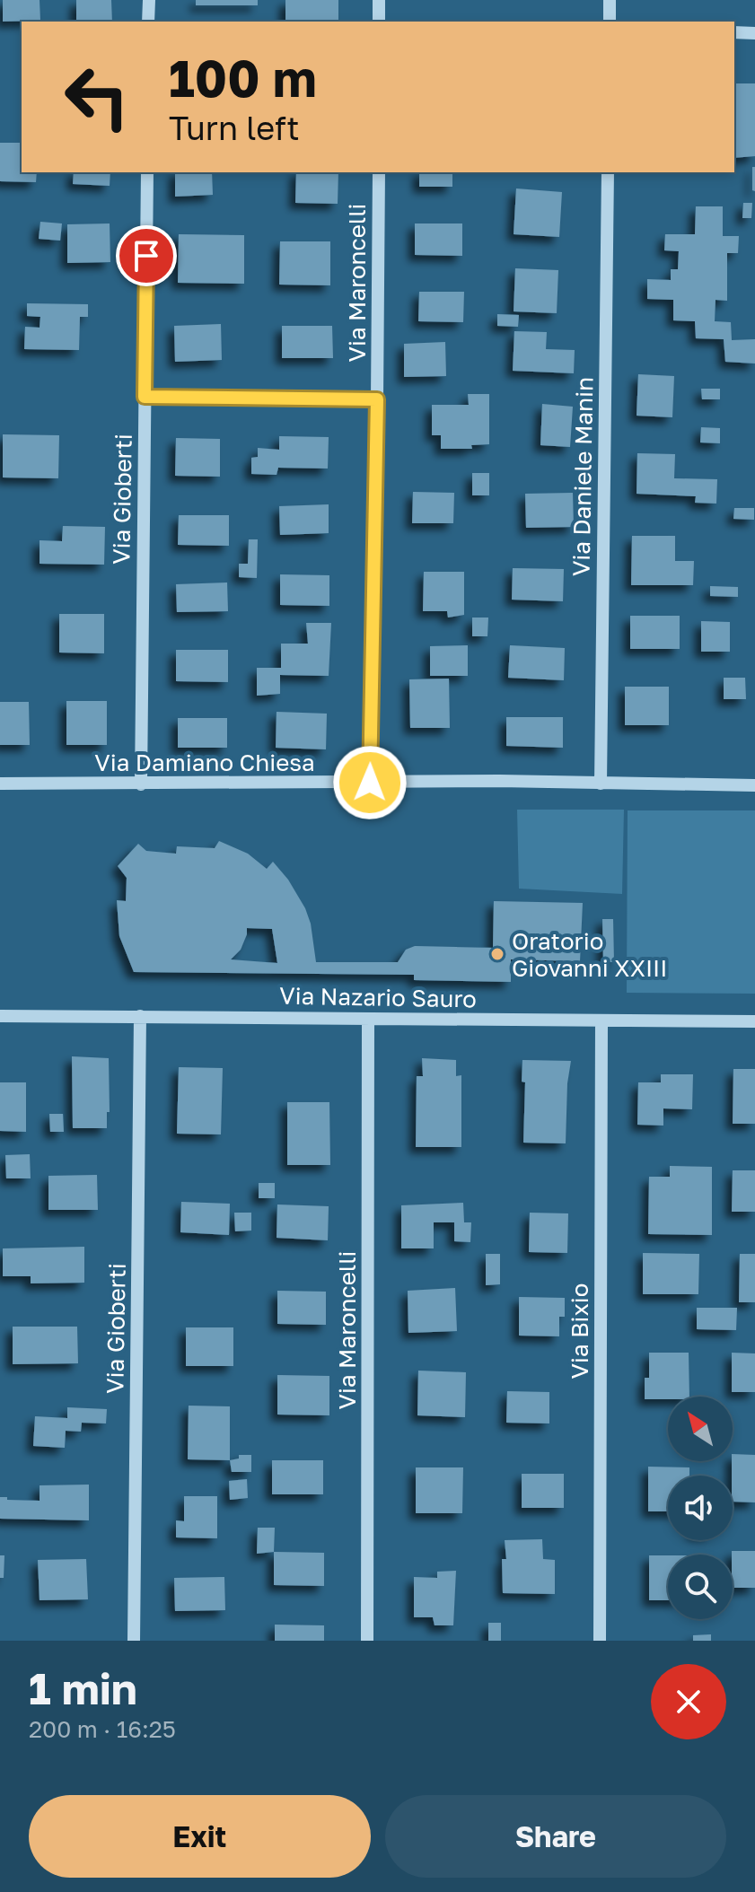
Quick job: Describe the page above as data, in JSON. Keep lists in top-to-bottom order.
{
  "streets": {
    "street": [
      "Via Maroncelli",
      "Via Daniele Manin",
      "Via Gioberti",
      "Via Damiano Chiesa",
      "Via Nazario Sauro",
      "Via Bixio"
    ]
  },
  "crossings": [
    ["Via Maroncelli", "Via Damiano Chiesa"],
    ["Via Maroncelli", "Via Nazario Sauro"],
    ["Via Daniele Manin", "Via Damiano Chiesa"],
    ["Via Gioberti", "Via Damiano Chiesa"],
    ["Via Gioberti", "Via Nazario Sauro"],
    ["Via Nazario Sauro", "Via Bixio"]
  ],
  "places": ["Oratorio Giovanni XXIII"],
  "north": "top left",
  "page": {
    "turn": ["100 m", "Turn left"],
    "heading": ["1 min", "200 m · 16:25"],
    "buttons": ["Exit", "Share"]
  }
}
